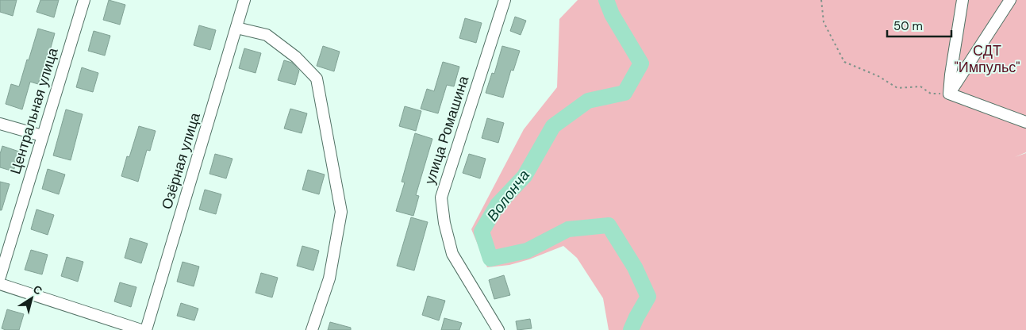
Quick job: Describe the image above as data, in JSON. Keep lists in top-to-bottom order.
{
  "streets": {
    "street": ["Центральная улица", "улица Ромашина", "Озёрная улица"]
  },
  "water": ["Волонча"],
  "parks": ["СДТ \"Импульс\""],
  "scale_bar": "50 m",
  "north": "top right"
}
